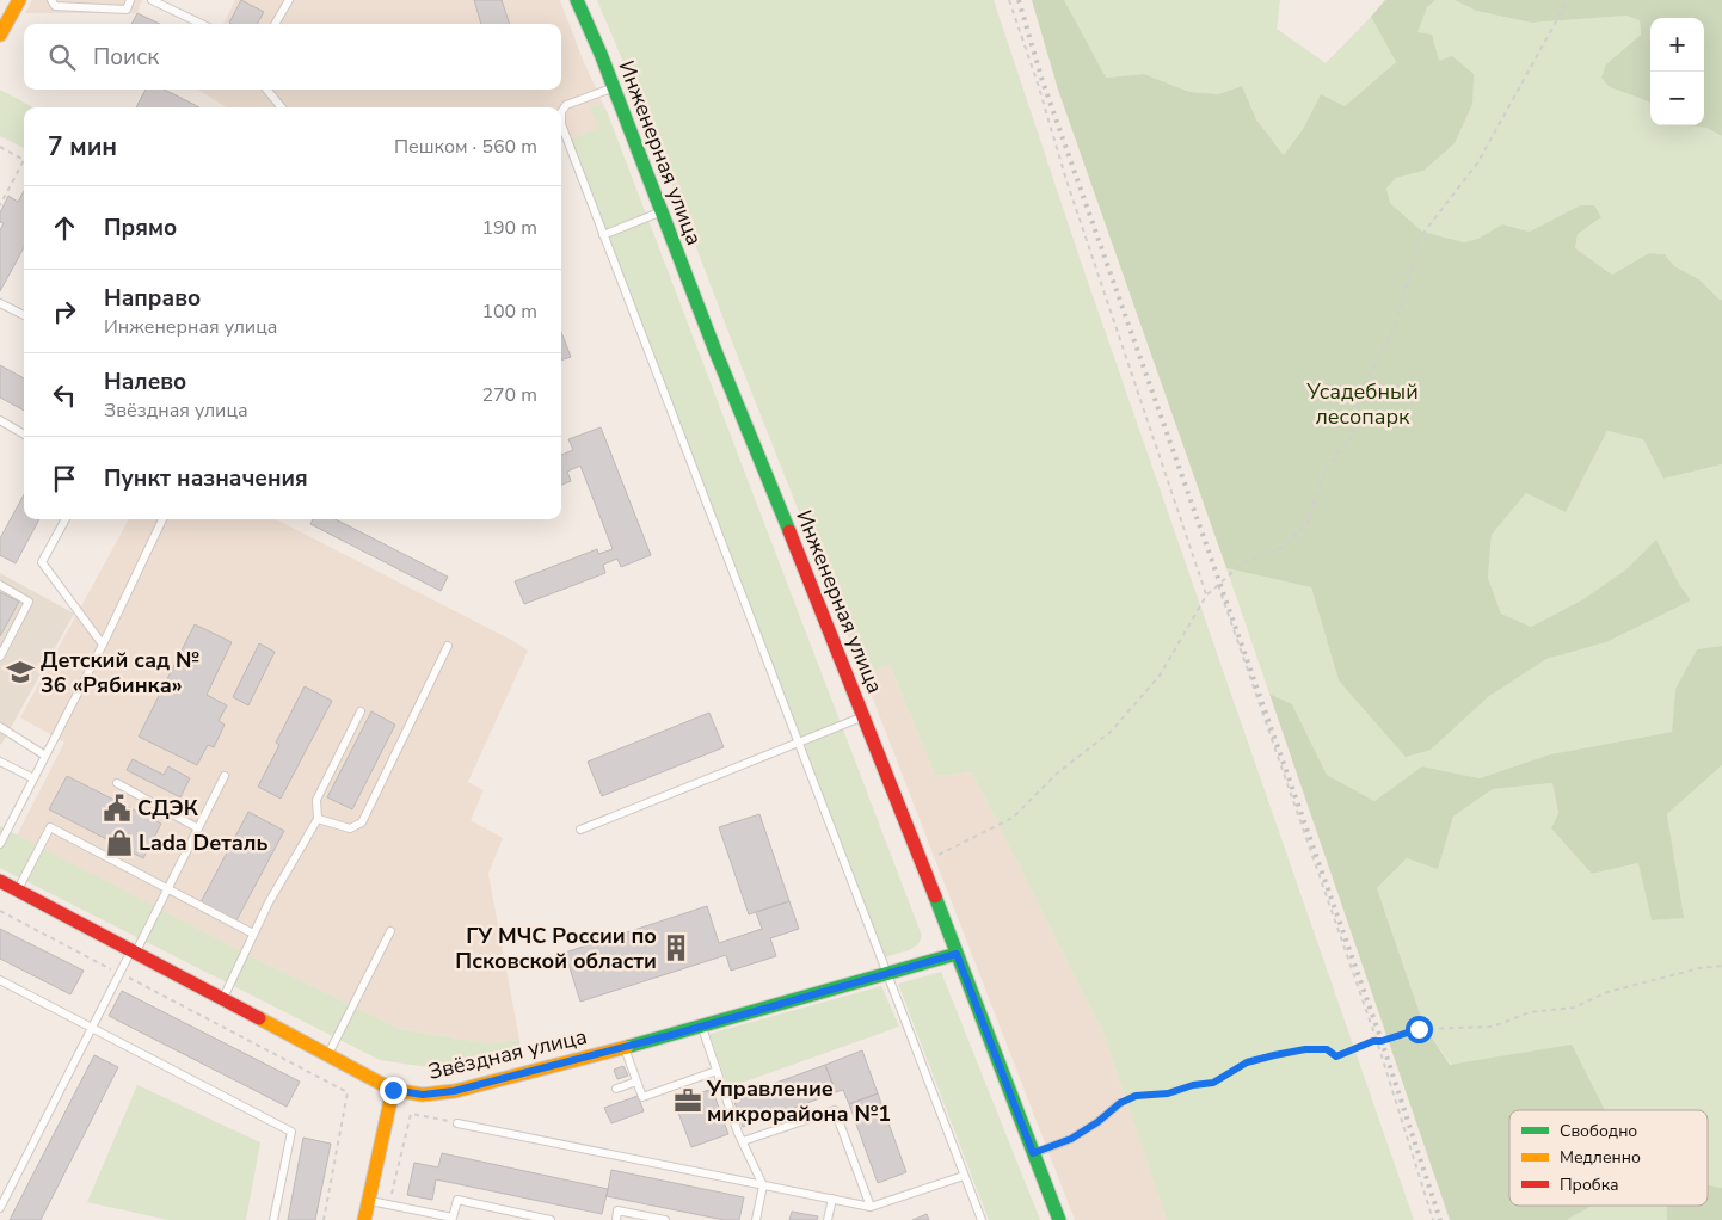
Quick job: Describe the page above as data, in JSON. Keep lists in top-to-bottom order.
{
  "streets": {
    "main road": ["Инженерная улица", "Звёздная улица"]
  },
  "crossings": [
    ["Инженерная улица", "Звёздная улица"]
  ],
  "parks": ["Усадебный лесопарк"],
  "places": {
    "school or university": ["Детский сад № 36 «Рябинка»"],
    "public building": ["СДЭК"],
    "shop": ["Lada Dеталь"],
    "building": ["ГУ МЧС России по Псковской области"],
    "office": ["Управление микрорайона №1"]
  },
  "legend": ["Свободно", "Медленно", "Пробка"],
  "page": {
    "map_buttons": ["+", "−"],
    "search": "Поиск",
    "heading": ["7 мин", "Пешком · 560 m"],
    "list": [
      ["Прямо", "190 m"],
      ["Направо", "Инженерная улица", "100 m"],
      ["Налево", "Звёздная улица", "270 m"],
      "Пункт назначения"
    ]
  }
}
